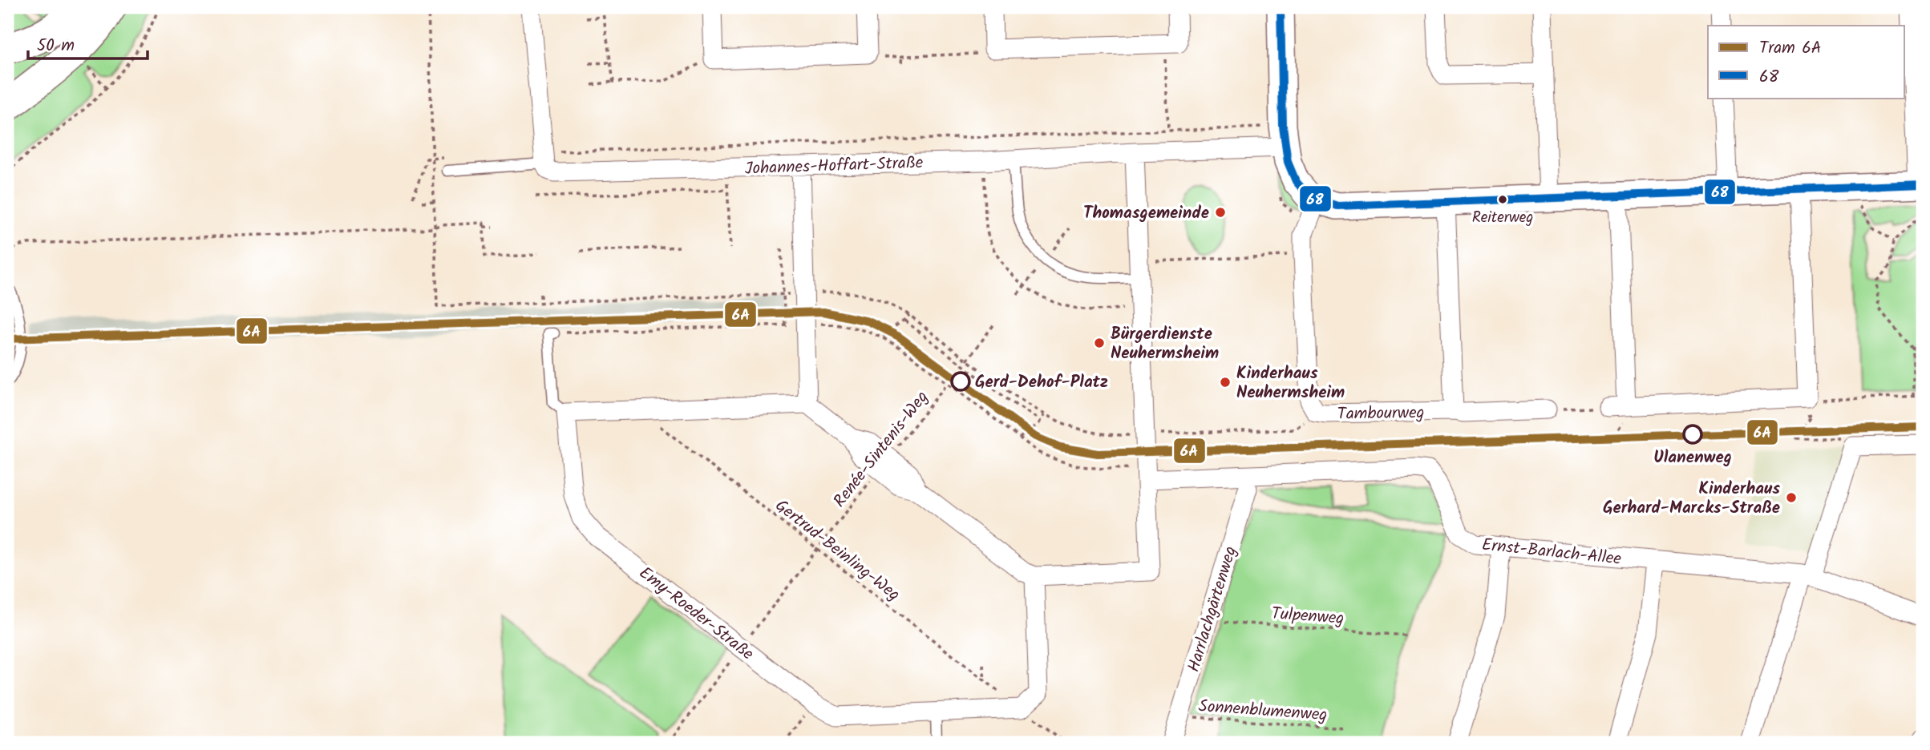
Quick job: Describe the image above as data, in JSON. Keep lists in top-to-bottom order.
{
  "streets": {
    "street": [
      "Johannes-Hoffart-Straße",
      "Tambourweg",
      "Ernst-Barlach-Allee",
      "Harrlachgärtenweg",
      "Emy-Roeder-Straße"
    ],
    "path": [
      "Renée-Sintenis-Weg",
      "Gertrud-Beinling-Weg",
      "Tulpenweg",
      "Sonnenblumenweg"
    ]
  },
  "crossings": [
    ["Renée-Sintenis-Weg", "Gertrud-Beinling-Weg"],
    ["Renée-Sintenis-Weg", "Emy-Roeder-Straße"],
    ["Gertrud-Beinling-Weg", "Emy-Roeder-Straße"],
    ["Ernst-Barlach-Allee", "Harrlachgärtenweg"],
    ["Harrlachgärtenweg", "Tulpenweg"],
    ["Harrlachgärtenweg", "Sonnenblumenweg"]
  ],
  "places": [
    "Reiterweg",
    "Thomasgemeinde",
    "Bürgerdienste Neuhermsheim",
    "Gerd-Dehof-Platz",
    "Kinderhaus Neuhermsheim",
    "Ulanenweg",
    "Kinderhaus Gerhard-Marcks-Straße"
  ],
  "lines": ["transit line 68", "tram line 6A"],
  "legend": ["Tram 6A", "68"],
  "scale_bar": "50 m"
}
